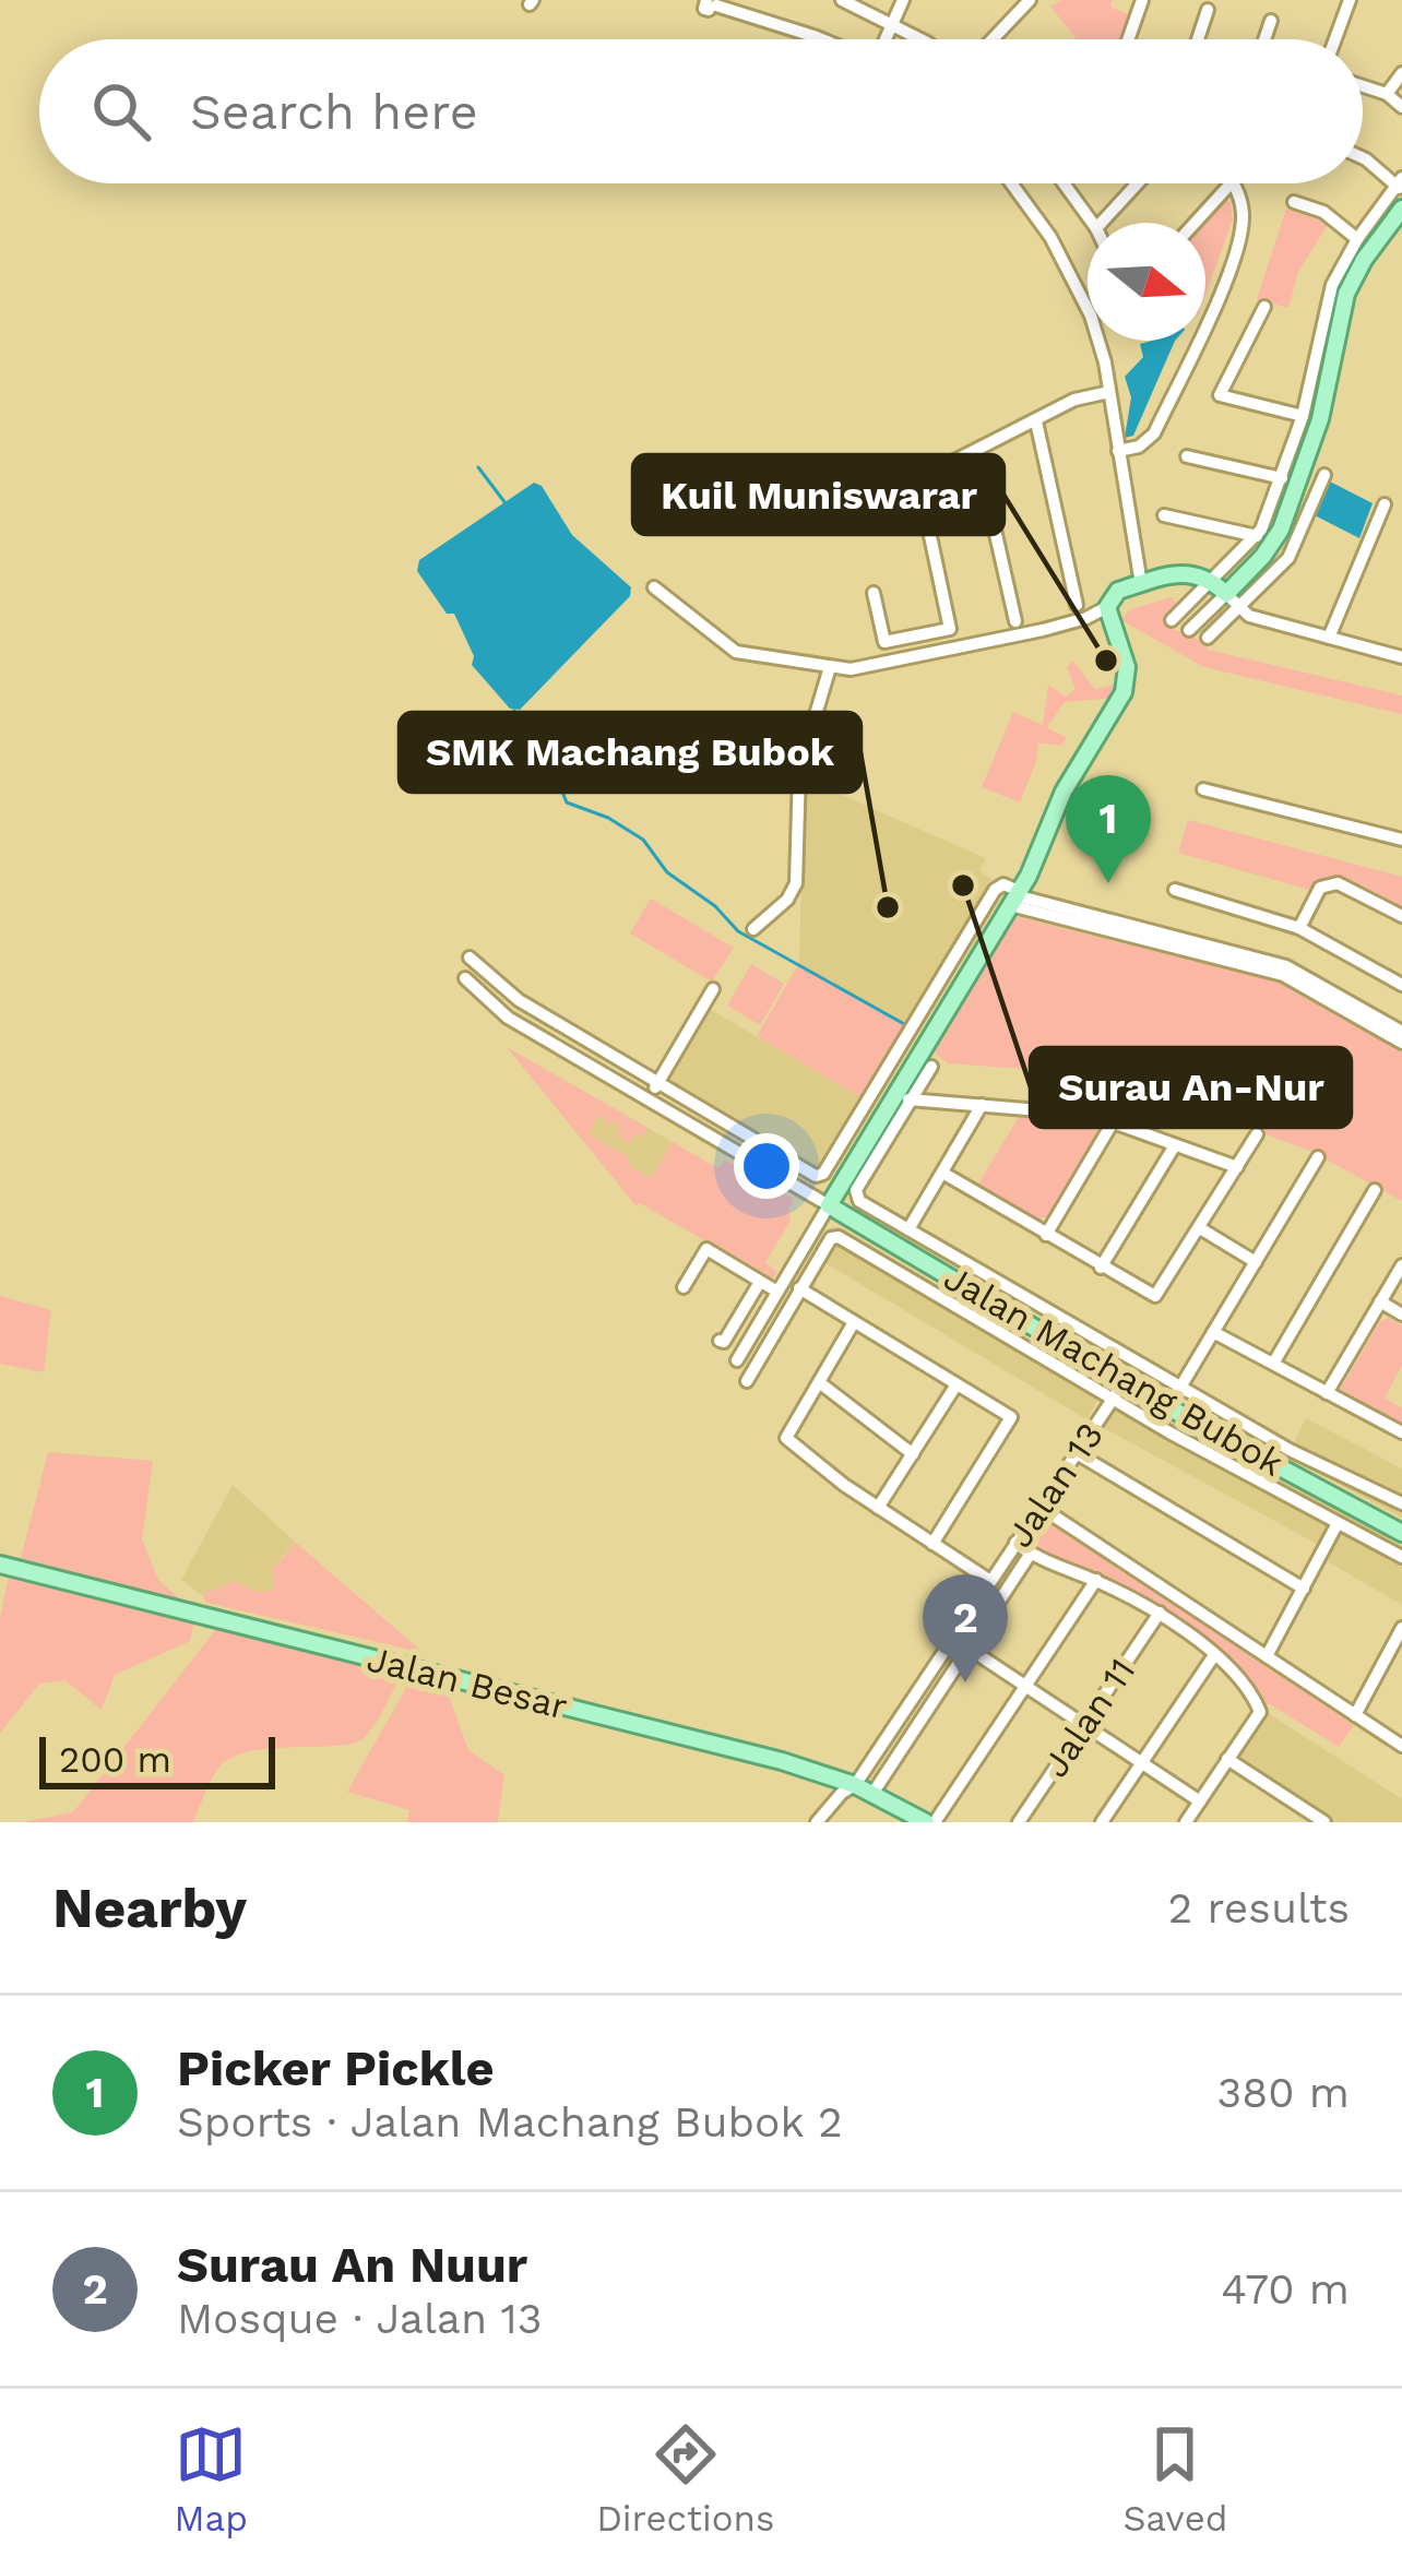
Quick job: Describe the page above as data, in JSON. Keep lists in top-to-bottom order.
{
  "streets": {
    "main road": ["Jalan Machang Bubok", "Jalan Besar"],
    "street": ["Jalan 13", "Jalan 11"]
  },
  "crossings": [
    ["Jalan Machang Bubok", "Jalan 13"],
    ["Jalan 13", "Jalan Besar"]
  ],
  "places": ["Kuil Muniswarar", "Surau An-Nur", "SMK Machang Bubok"],
  "scale_bar": "200 m",
  "north": "right",
  "page": {
    "search": "Search here",
    "pins": ["1", "2"],
    "scale": "200 m",
    "heading": ["Nearby", "2 results"],
    "list": [
      {
        "mark": "1",
        "name": "Picker Pickle",
        "note": "Sports · Jalan Machang Bubok 2",
        "value": "380 m"
      },
      {
        "mark": "2",
        "name": "Surau An Nuur",
        "note": "Mosque · Jalan 13",
        "value": "470 m"
      }
    ],
    "nav": ["Map", "Directions", "Saved"]
  }
}
